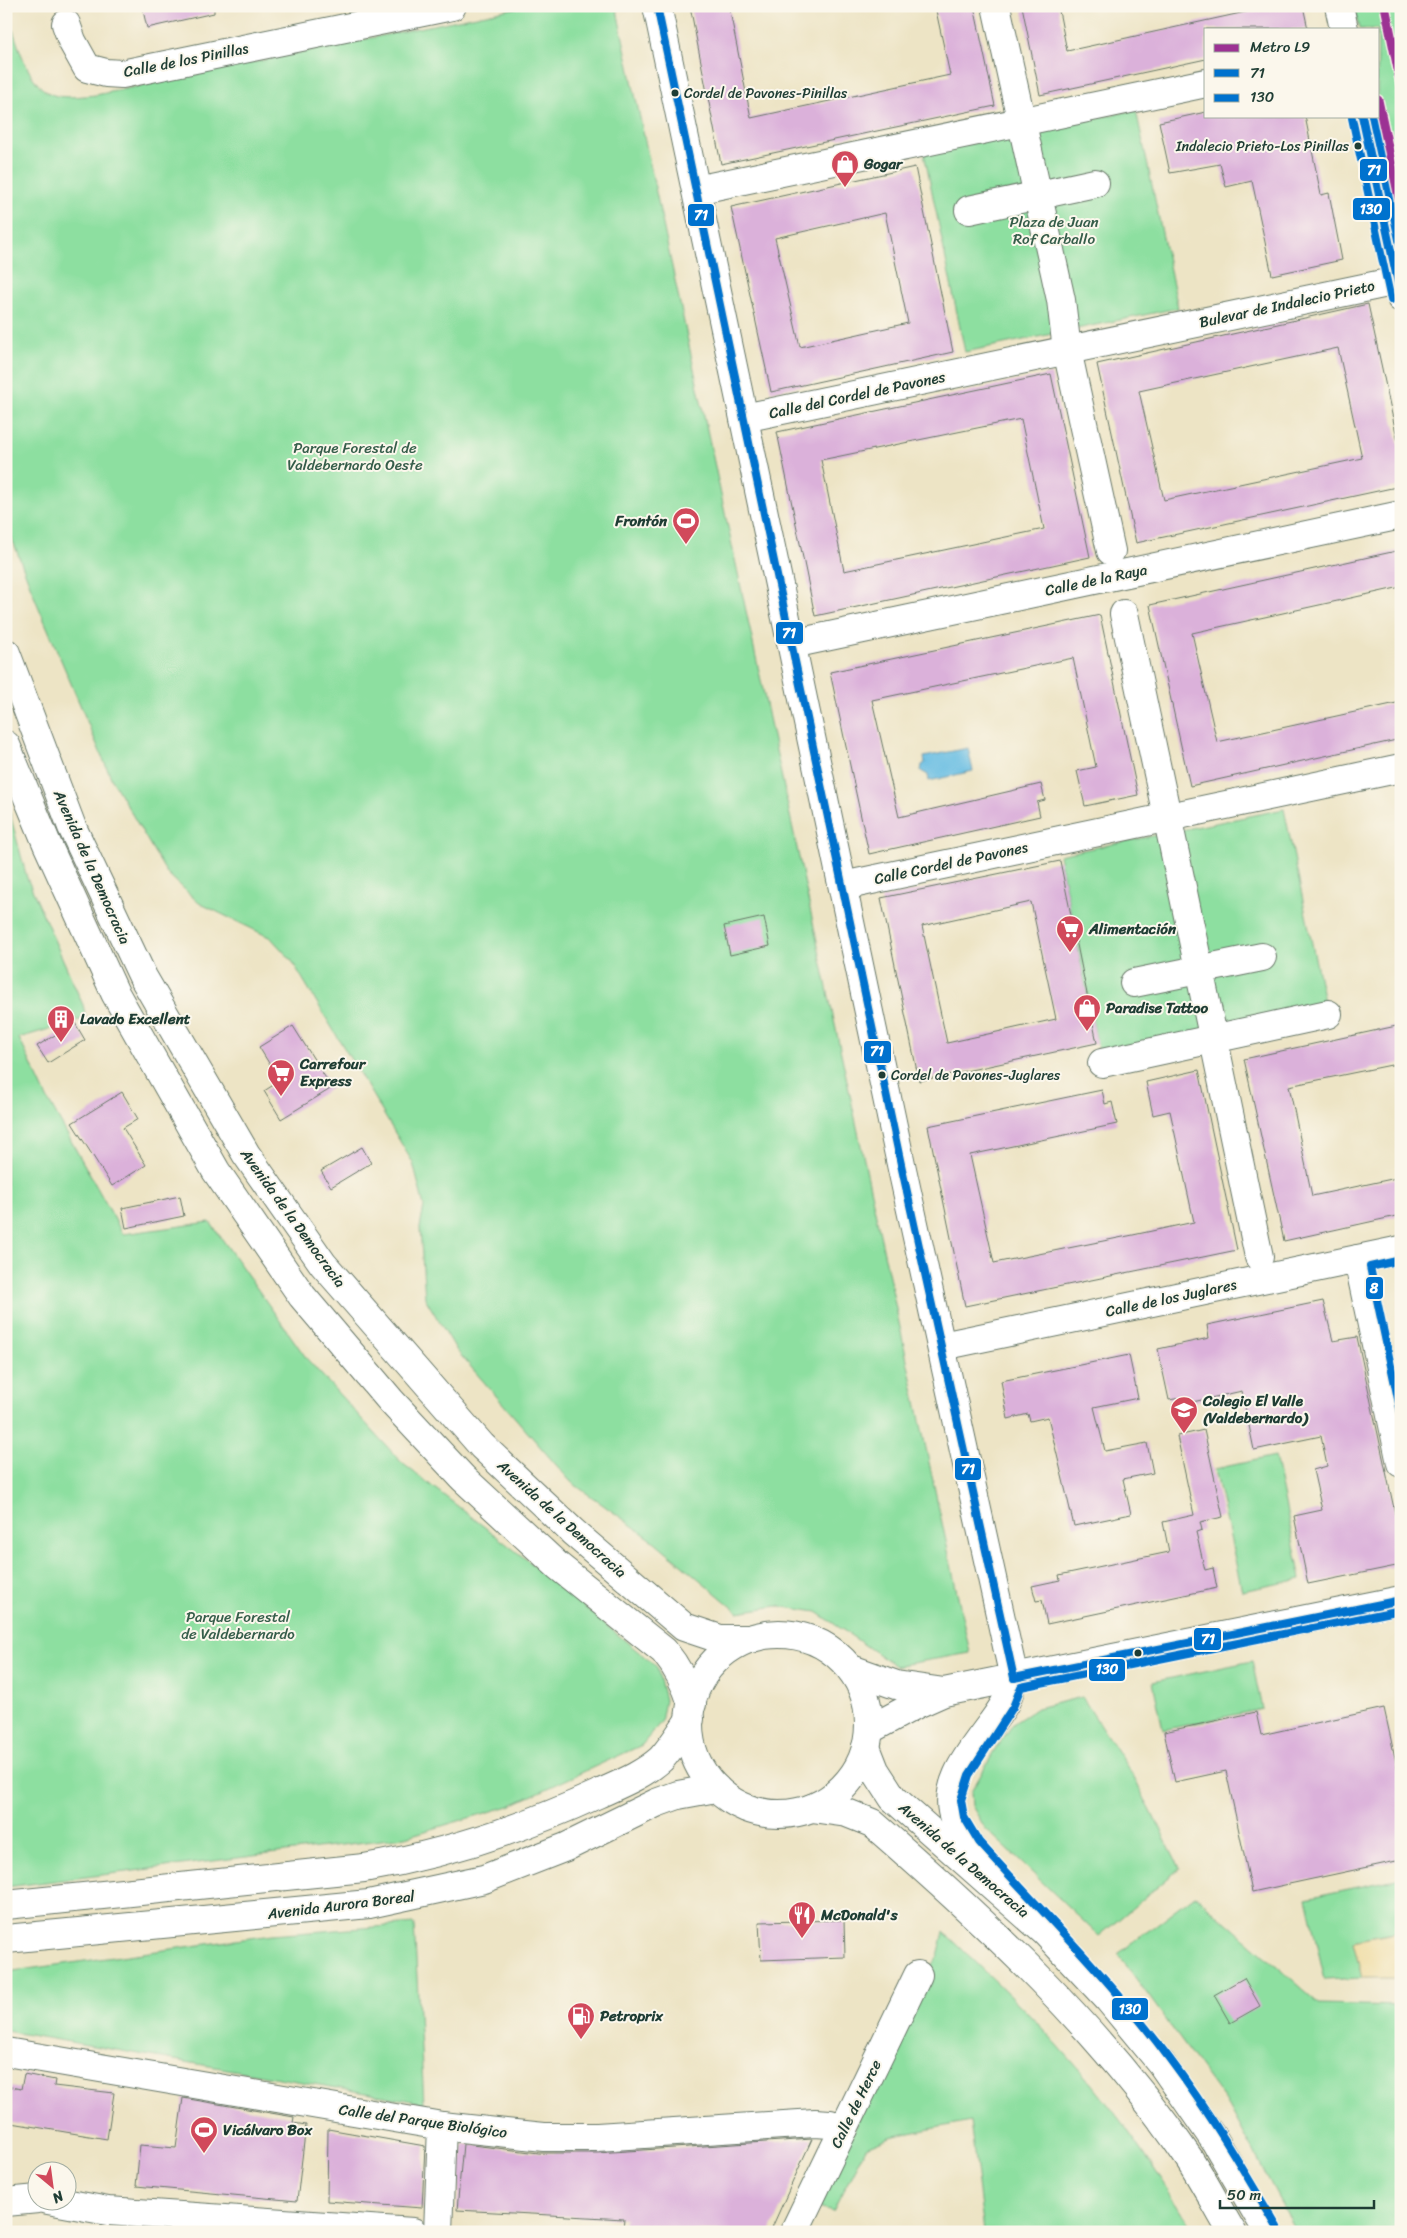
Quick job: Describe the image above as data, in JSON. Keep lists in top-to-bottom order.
{
  "streets": {
    "street": [
      "Calle de los Pinillas",
      "Bulevar de Indalecio Prieto",
      "Calle del Cordel de Pavones",
      "Calle de la Raya",
      "Calle Cordel de Pavones",
      "Avenida de la Democracia",
      "Calle de los Juglares",
      "Avenida Aurora Boreal",
      "Calle de Herce",
      "Calle del Parque Biológico"
    ]
  },
  "crossings": [
    ["Bulevar de Indalecio Prieto", "Calle del Cordel de Pavones"],
    ["Calle de Herce", "Calle del Parque Biológico"]
  ],
  "parks": ["Plaza de Juan Rof Carballo", "Parque Forestal de Valdebernardo Oeste", "Parque Forestal de Valdebernardo"],
  "places": {
    "other": ["Cordel de Pavones-Pinillas", "Indalecio Prieto-Los Pinillas", "Cordel de Pavones-Juglares"],
    "shop": ["Gogar", "Paradise Tattoo"],
    "sports": ["Frontón", "Vicálvaro Box"],
    "supermarket": ["Alimentación", "Carrefour Express"],
    "building": ["Lavado Excellent"],
    "school or university": ["Colegio El Valle (Valdebernardo)"],
    "restaurant": ["McDonald's"],
    "fuel station": ["Petroprix"]
  },
  "lines": [
    "metro line L9",
    "transit line 71",
    "transit line 130",
    "transit line 8"
  ],
  "legend": ["Metro L9", "71", "130"],
  "scale_bar": "50 m",
  "north": "bottom right"
}
